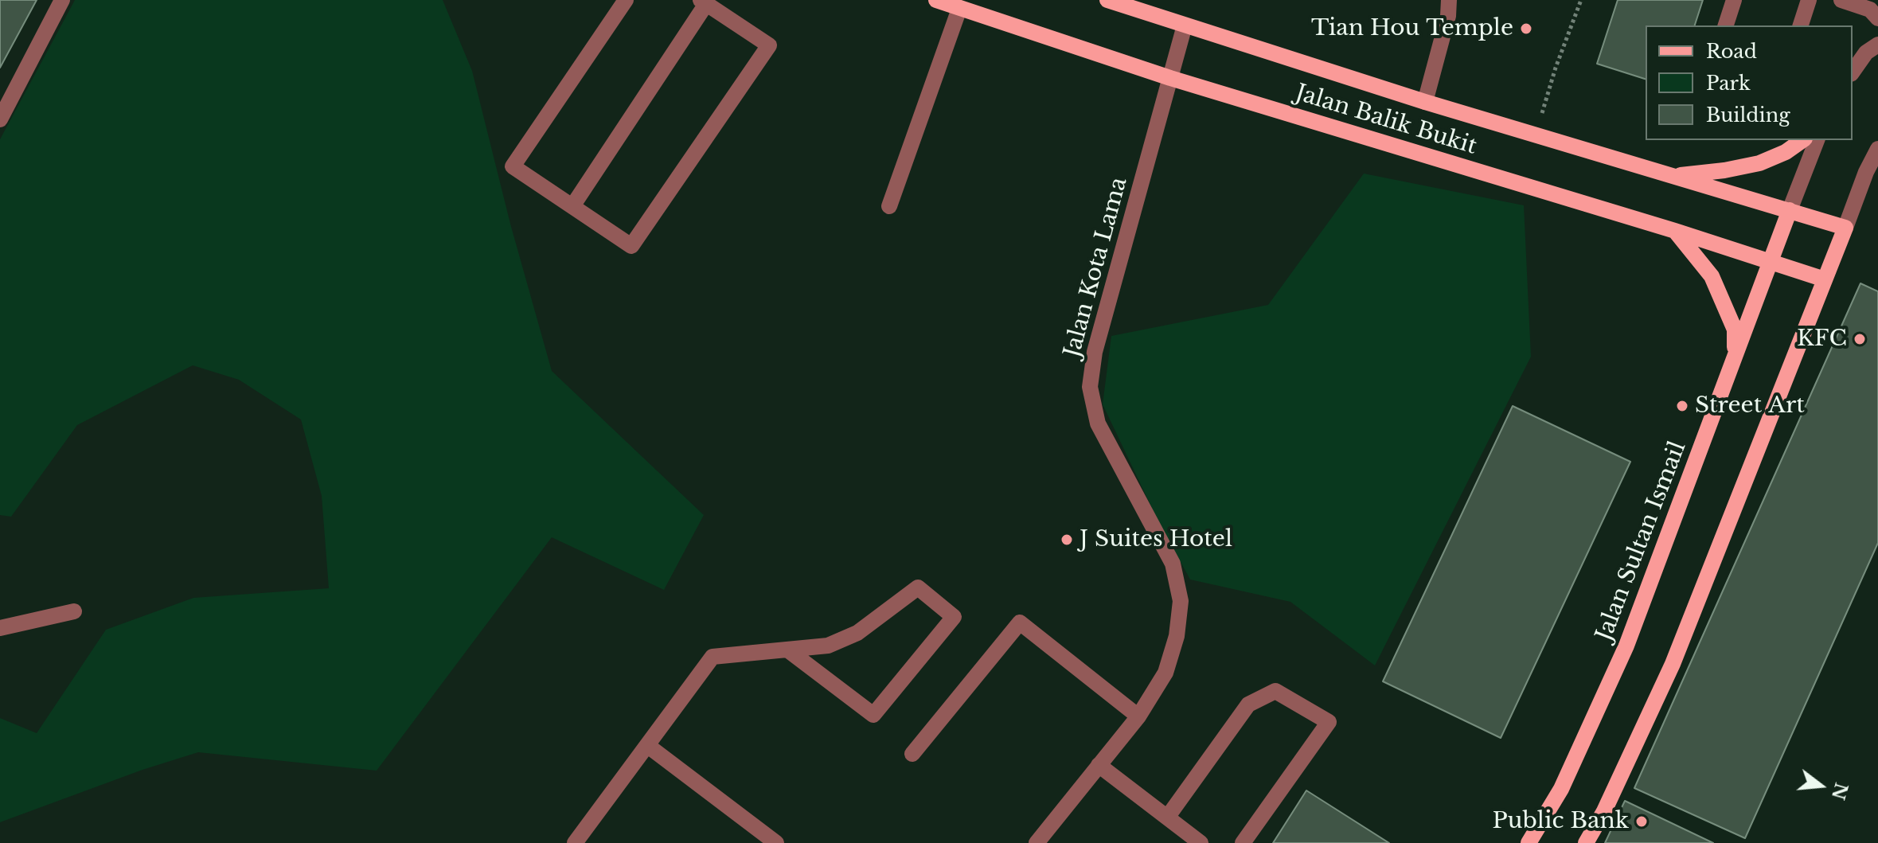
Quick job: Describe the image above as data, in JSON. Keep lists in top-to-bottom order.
{
  "streets": {
    "main road": ["Jalan Balik Bukit", "Jalan Sultan Ismail"],
    "street": ["Jalan Kota Lama"]
  },
  "crossings": [
    ["Jalan Balik Bukit", "Jalan Kota Lama"],
    ["Jalan Balik Bukit", "Jalan Sultan Ismail"]
  ],
  "places": [
    "Tian Hou Temple",
    "KFC",
    "Street Art",
    "J Suites Hotel",
    "Public Bank"
  ],
  "legend": ["Road", "Park", "Building"],
  "north": "right"
}
